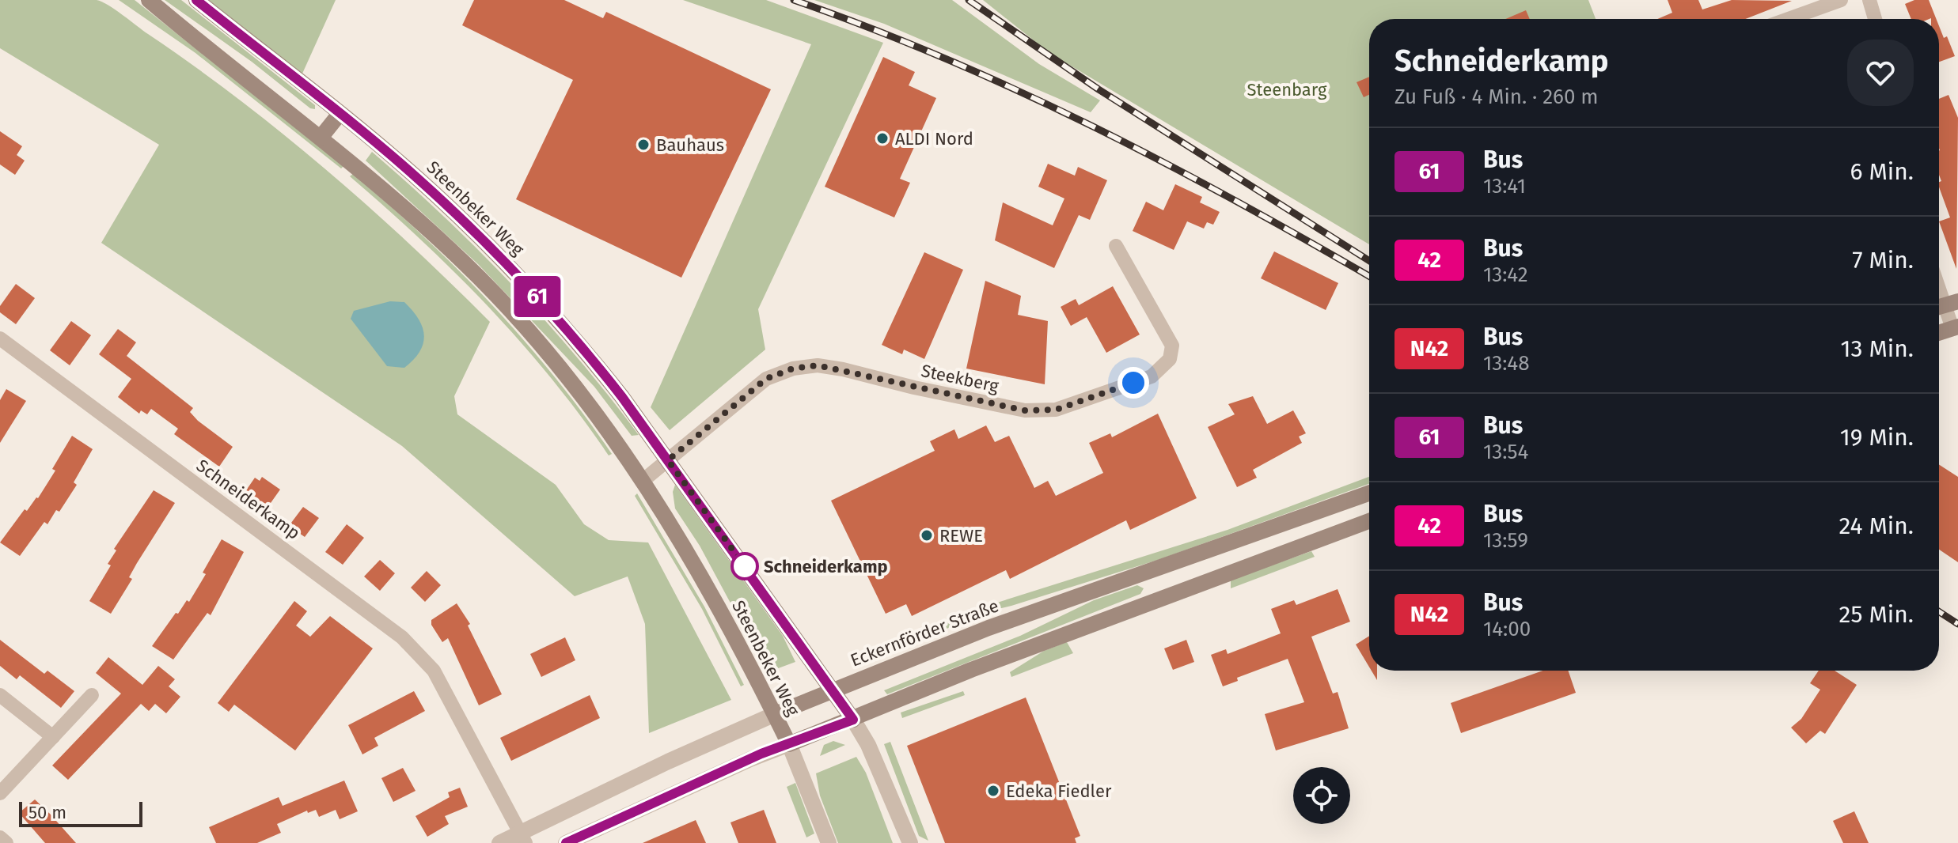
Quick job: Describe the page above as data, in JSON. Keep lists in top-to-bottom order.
{
  "streets": {
    "main road": ["Steenbeker Weg", "Eckernförder Straße"],
    "street": ["Steekberg", "Schneiderkamp"]
  },
  "crossings": [
    ["Steenbeker Weg", "Steekberg"],
    ["Steenbeker Weg", "Eckernförder Straße"],
    ["Schneiderkamp", "Eckernförder Straße"]
  ],
  "parks": ["Steenbarg"],
  "places": [
    "ALDI Nord",
    "Bauhaus",
    "REWE",
    "Schneiderkamp",
    "Edeka Fiedler"
  ],
  "lines": ["bus line 61"],
  "scale_bar": "50 m",
  "page": {
    "on_map": "61",
    "heading": ["Schneiderkamp", "Zu Fuß · 4 Min. · 260 m"],
    "list": [
      {
        "mark": "61",
        "name": "Bus",
        "note": "13:41",
        "value": "6 Min."
      },
      {
        "mark": "42",
        "name": "Bus",
        "note": "13:42",
        "value": "7 Min."
      },
      {
        "mark": "N42",
        "name": "Bus",
        "note": "13:48",
        "value": "13 Min."
      },
      {
        "mark": "61",
        "name": "Bus",
        "note": "13:54",
        "value": "19 Min."
      },
      {
        "mark": "42",
        "name": "Bus",
        "note": "13:59",
        "value": "24 Min."
      },
      {
        "mark": "N42",
        "name": "Bus",
        "note": "14:00",
        "value": "25 Min."
      }
    ],
    "scale": "50 m"
  }
}
